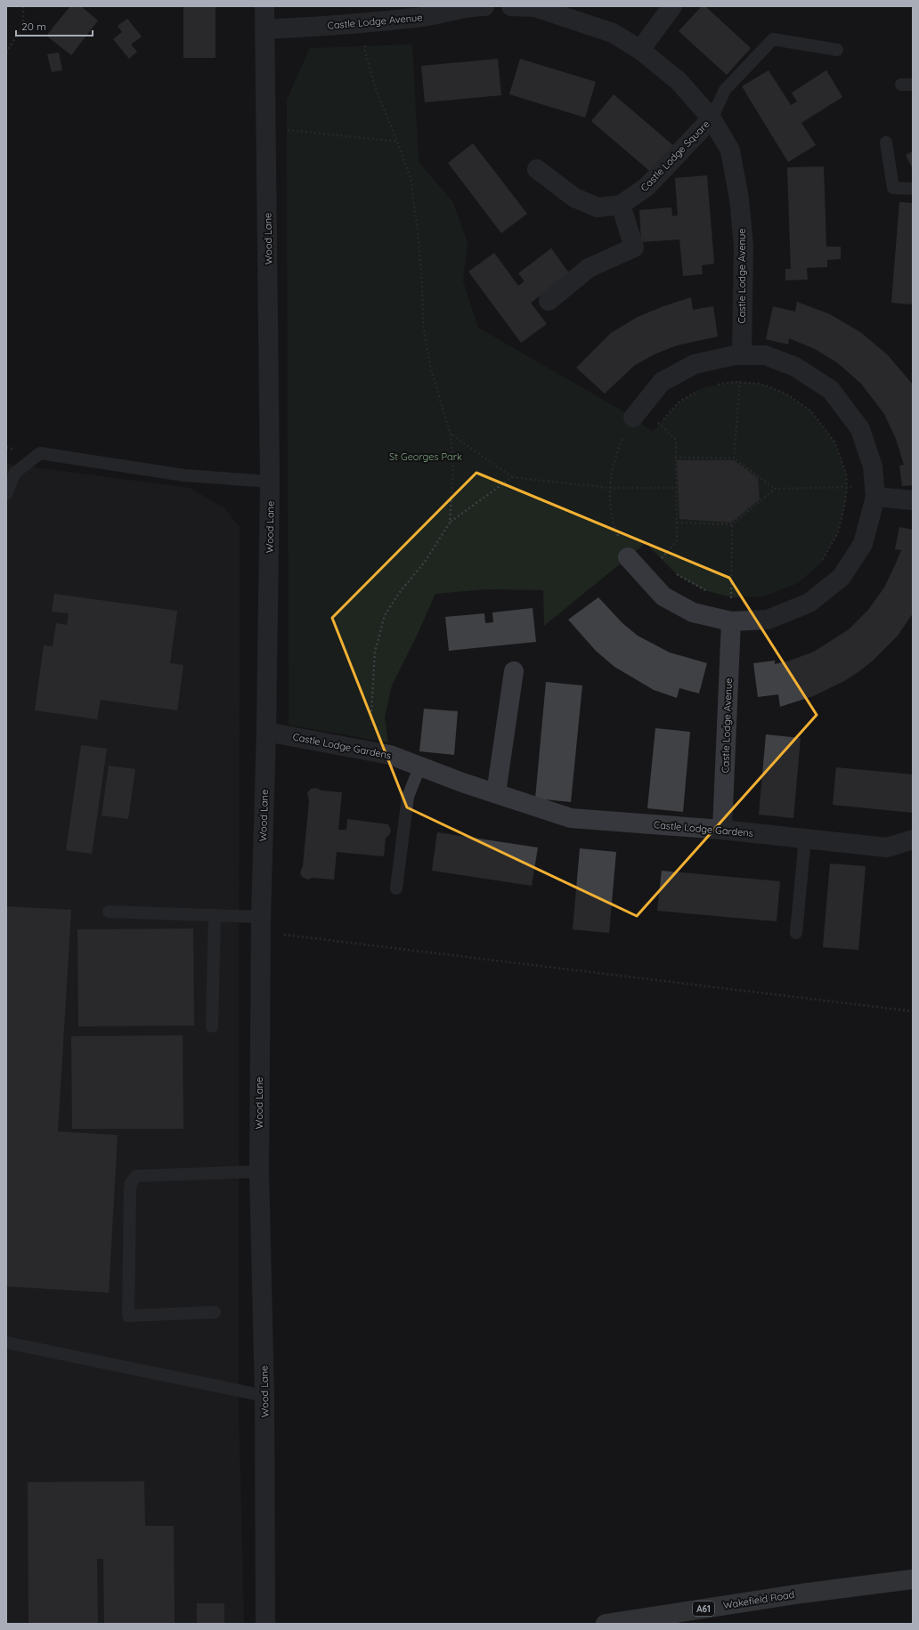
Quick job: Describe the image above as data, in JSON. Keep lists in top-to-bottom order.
{
  "streets": {
    "main road": ["Wakefield Road", "A61"],
    "street": [
      "Castle Lodge Avenue",
      "Castle Lodge Square",
      "Wood Lane",
      "Castle Lodge Gardens"
    ]
  },
  "crossings": [
    ["Castle Lodge Avenue", "Castle Lodge Square"],
    ["Castle Lodge Avenue", "Wood Lane"],
    ["Castle Lodge Avenue", "Castle Lodge Gardens"],
    ["Wood Lane", "Castle Lodge Gardens"]
  ],
  "parks": ["St Georges Park"],
  "scale_bar": "20 m"
}
